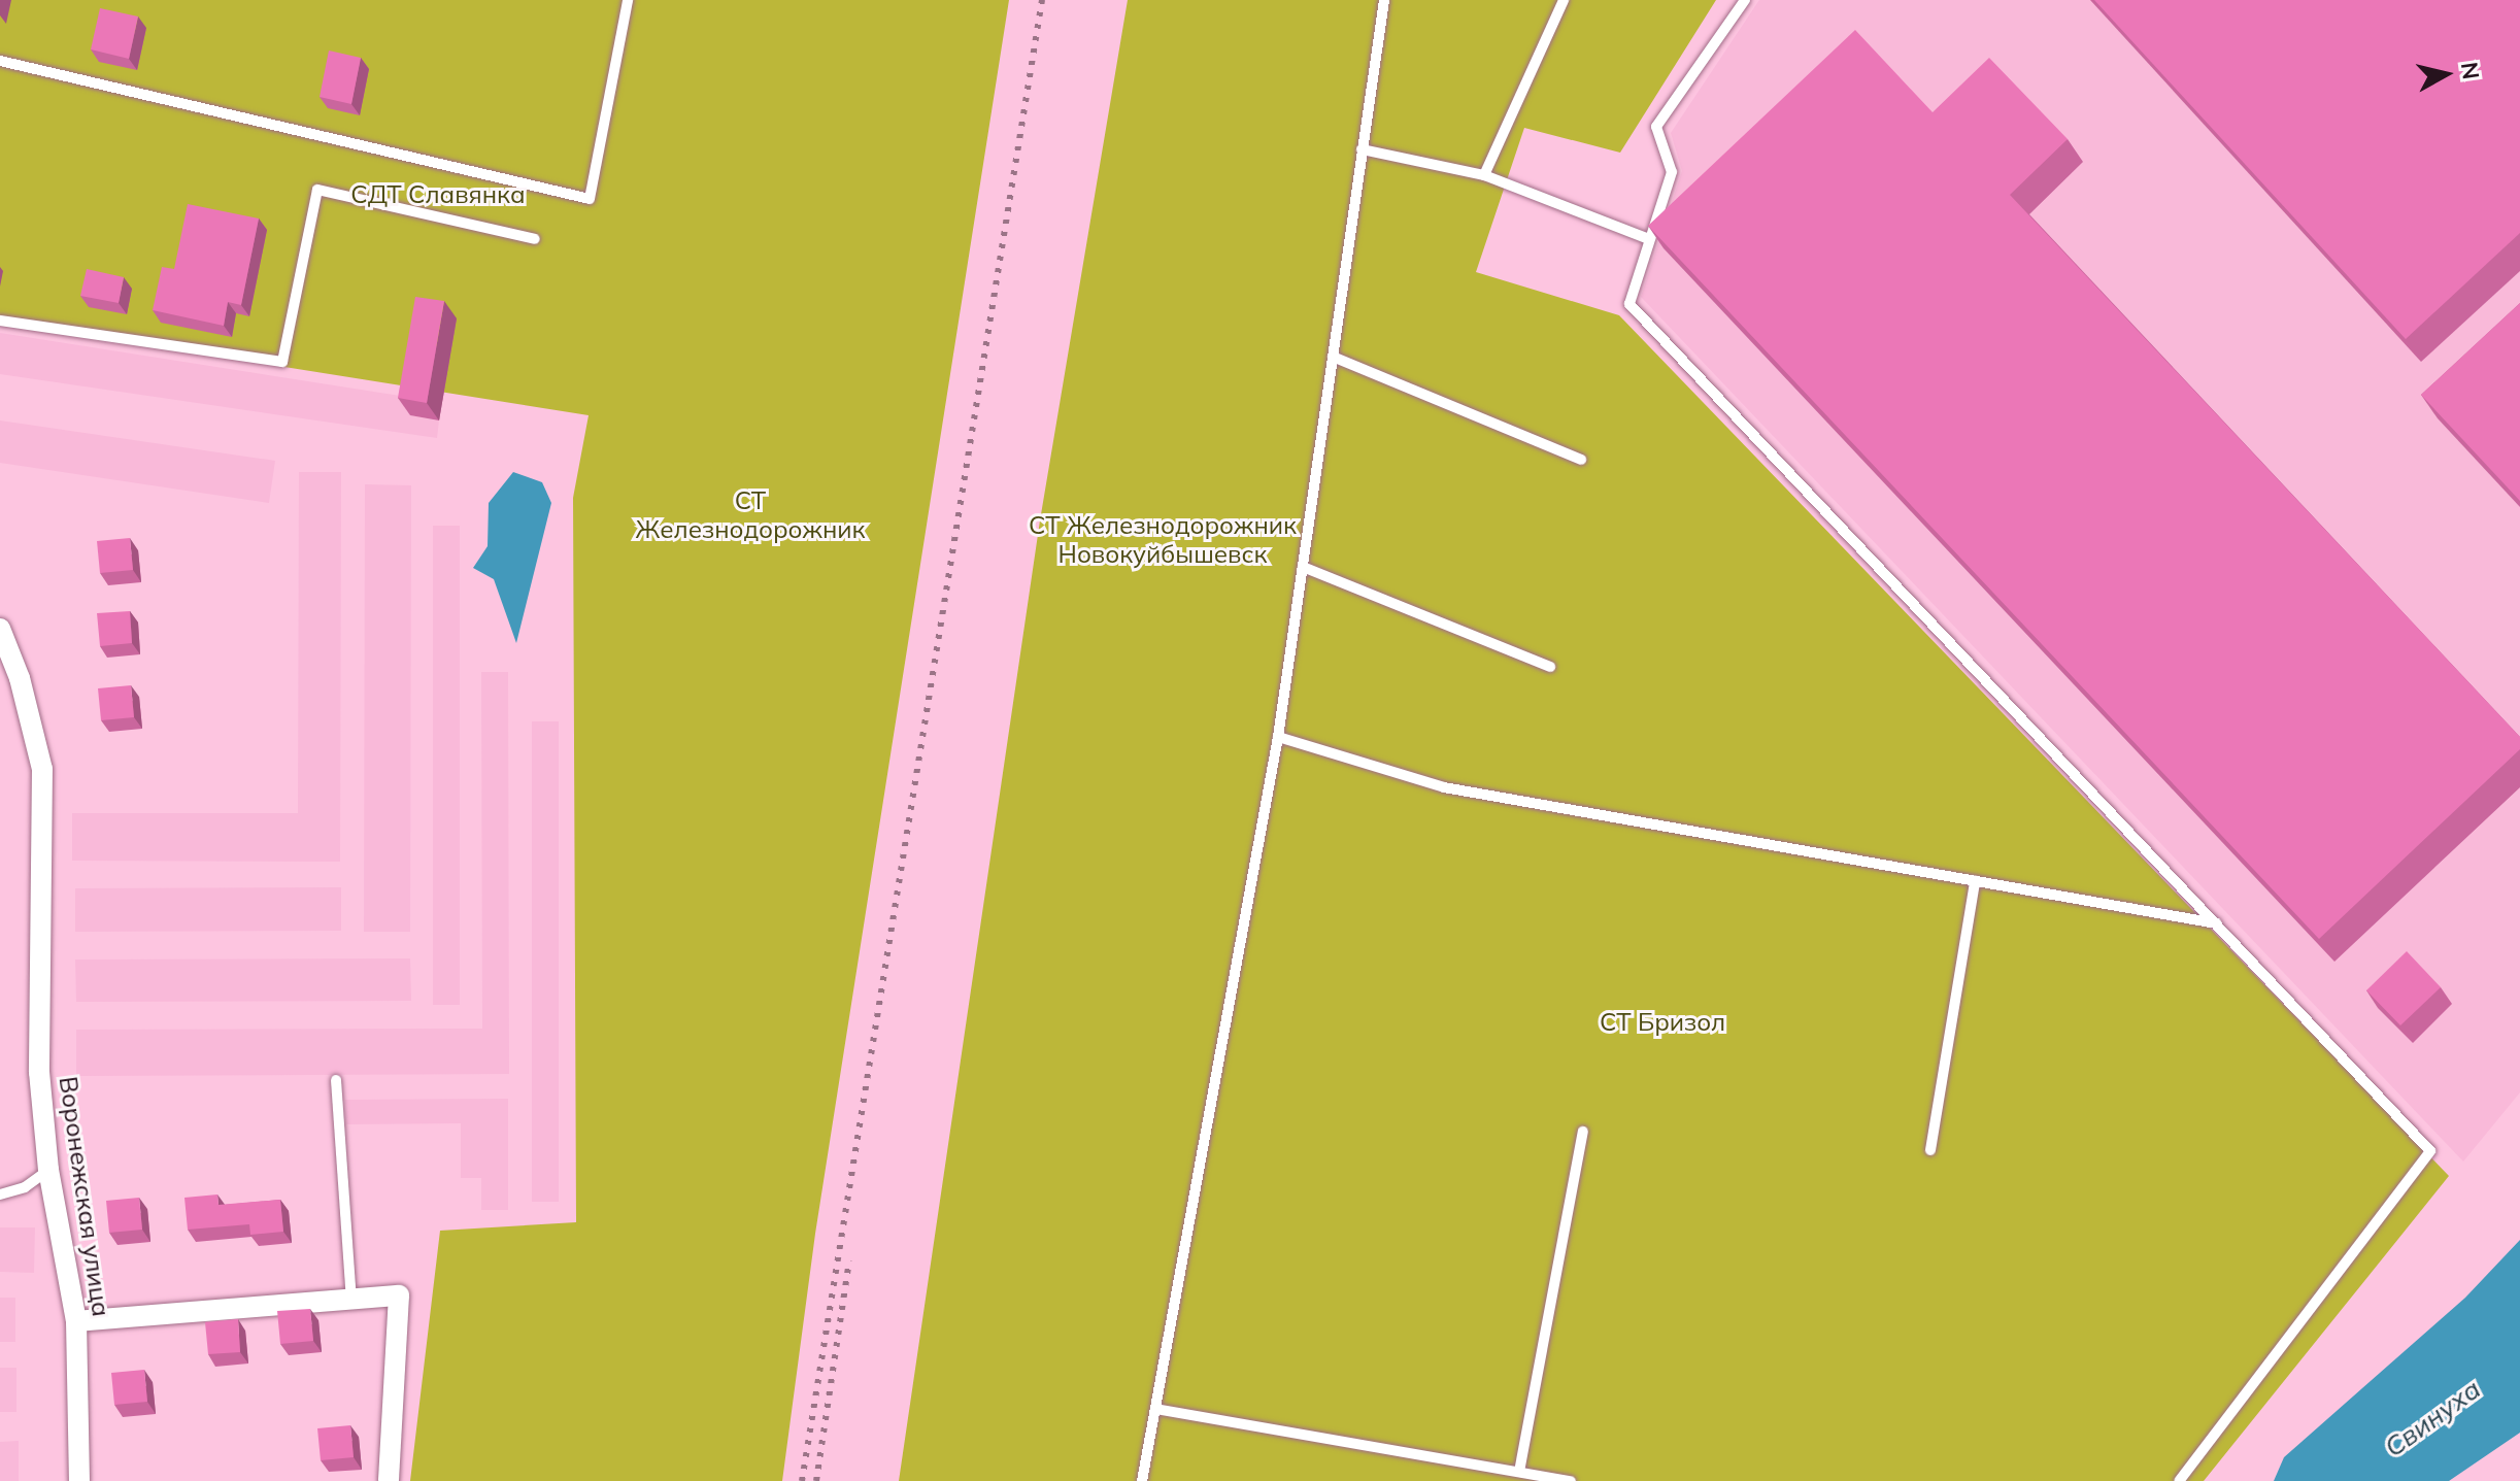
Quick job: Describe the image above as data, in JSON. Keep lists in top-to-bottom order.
{
  "streets": {
    "street": ["Воронежская улица"]
  },
  "water": ["Свинуха"],
  "parks": [
    "СДТ Славянка",
    "СТ Железнодорожник",
    "СТ Железнодорожник Новокуйбышевск",
    "СТ Бризол"
  ],
  "north": "right"
}
